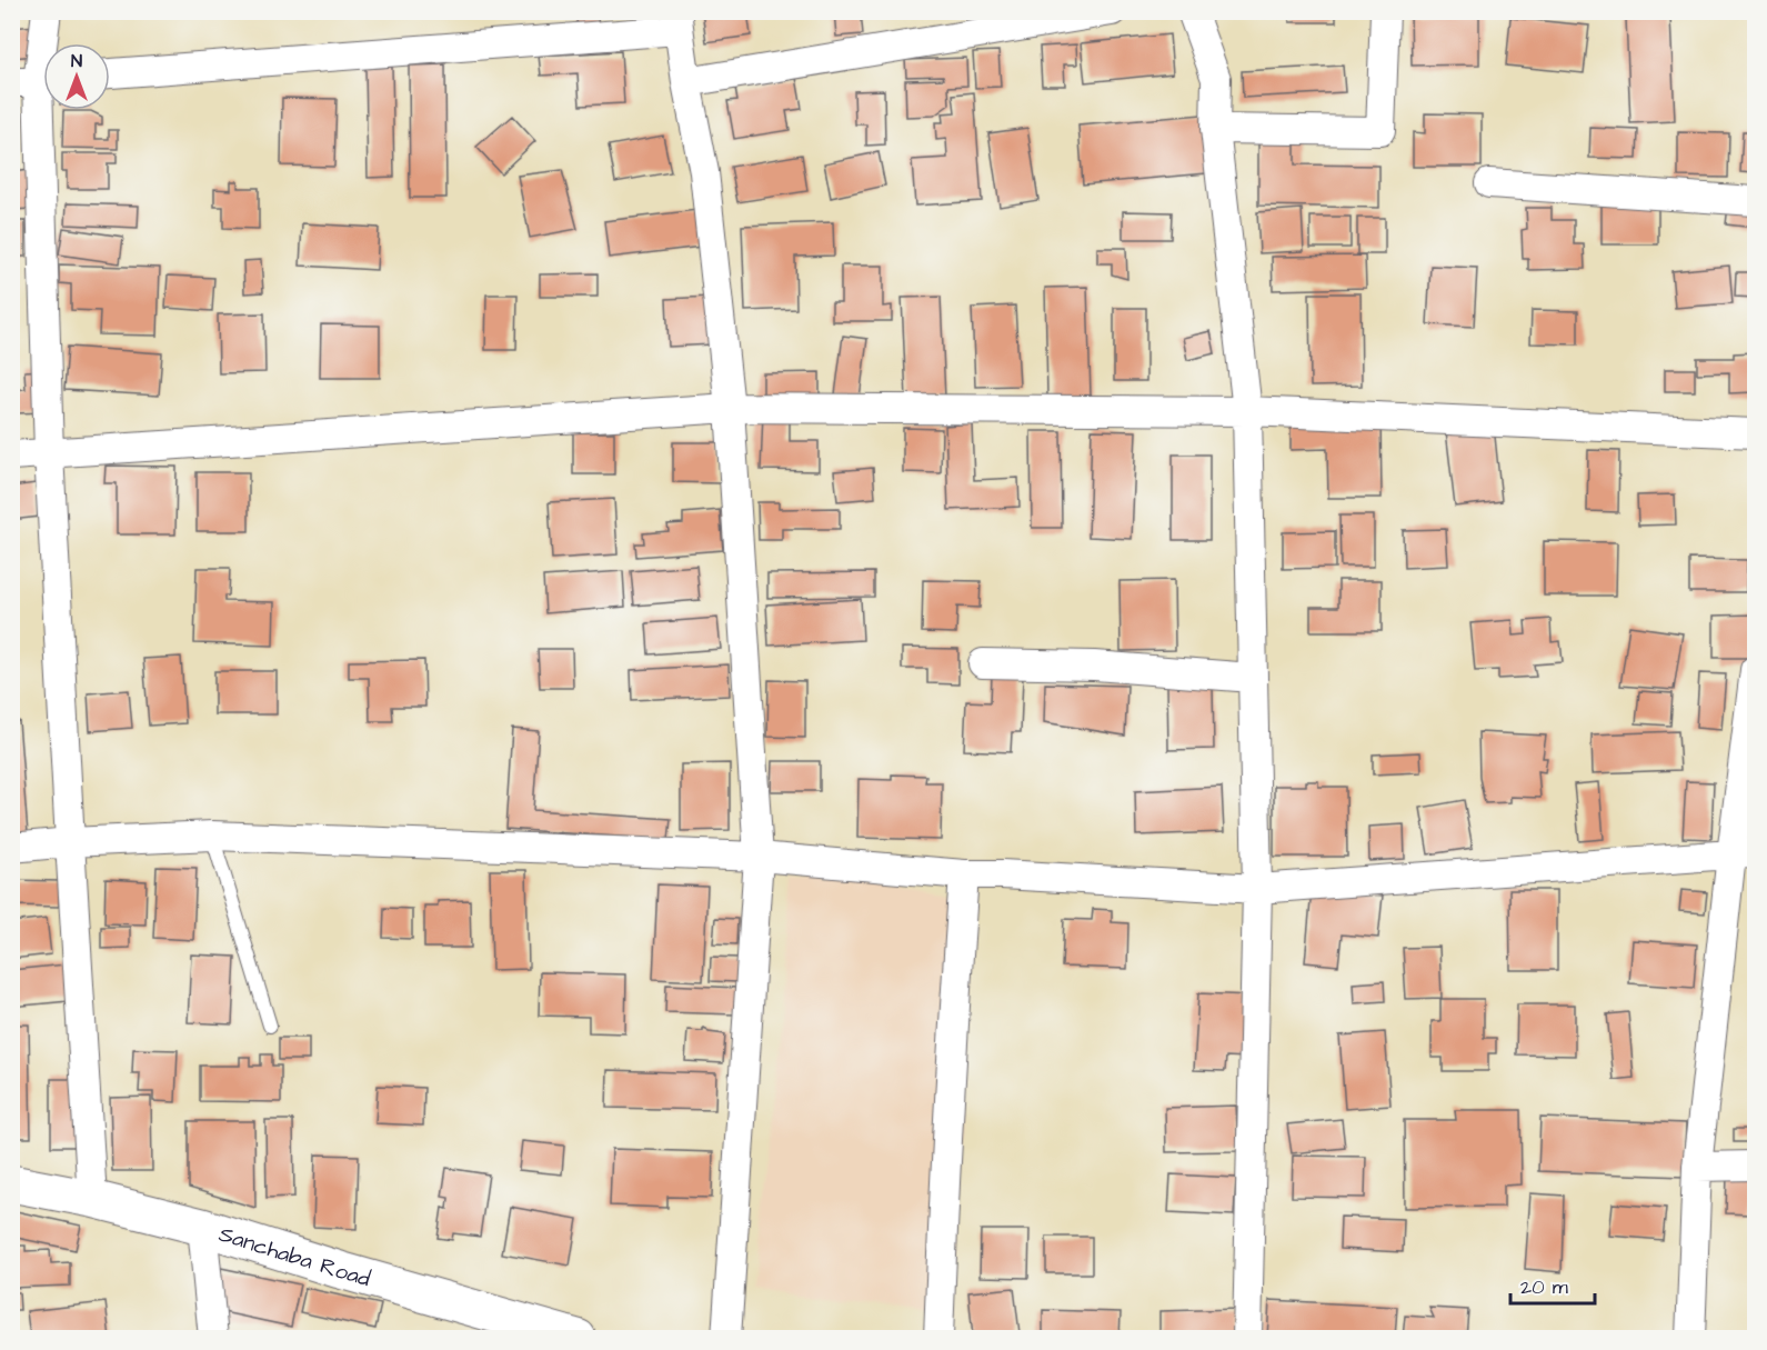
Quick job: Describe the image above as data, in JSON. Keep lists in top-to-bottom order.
{
  "streets": {
    "street": ["Sanchaba Road"]
  },
  "scale_bar": "20 m",
  "north": "top"
}
